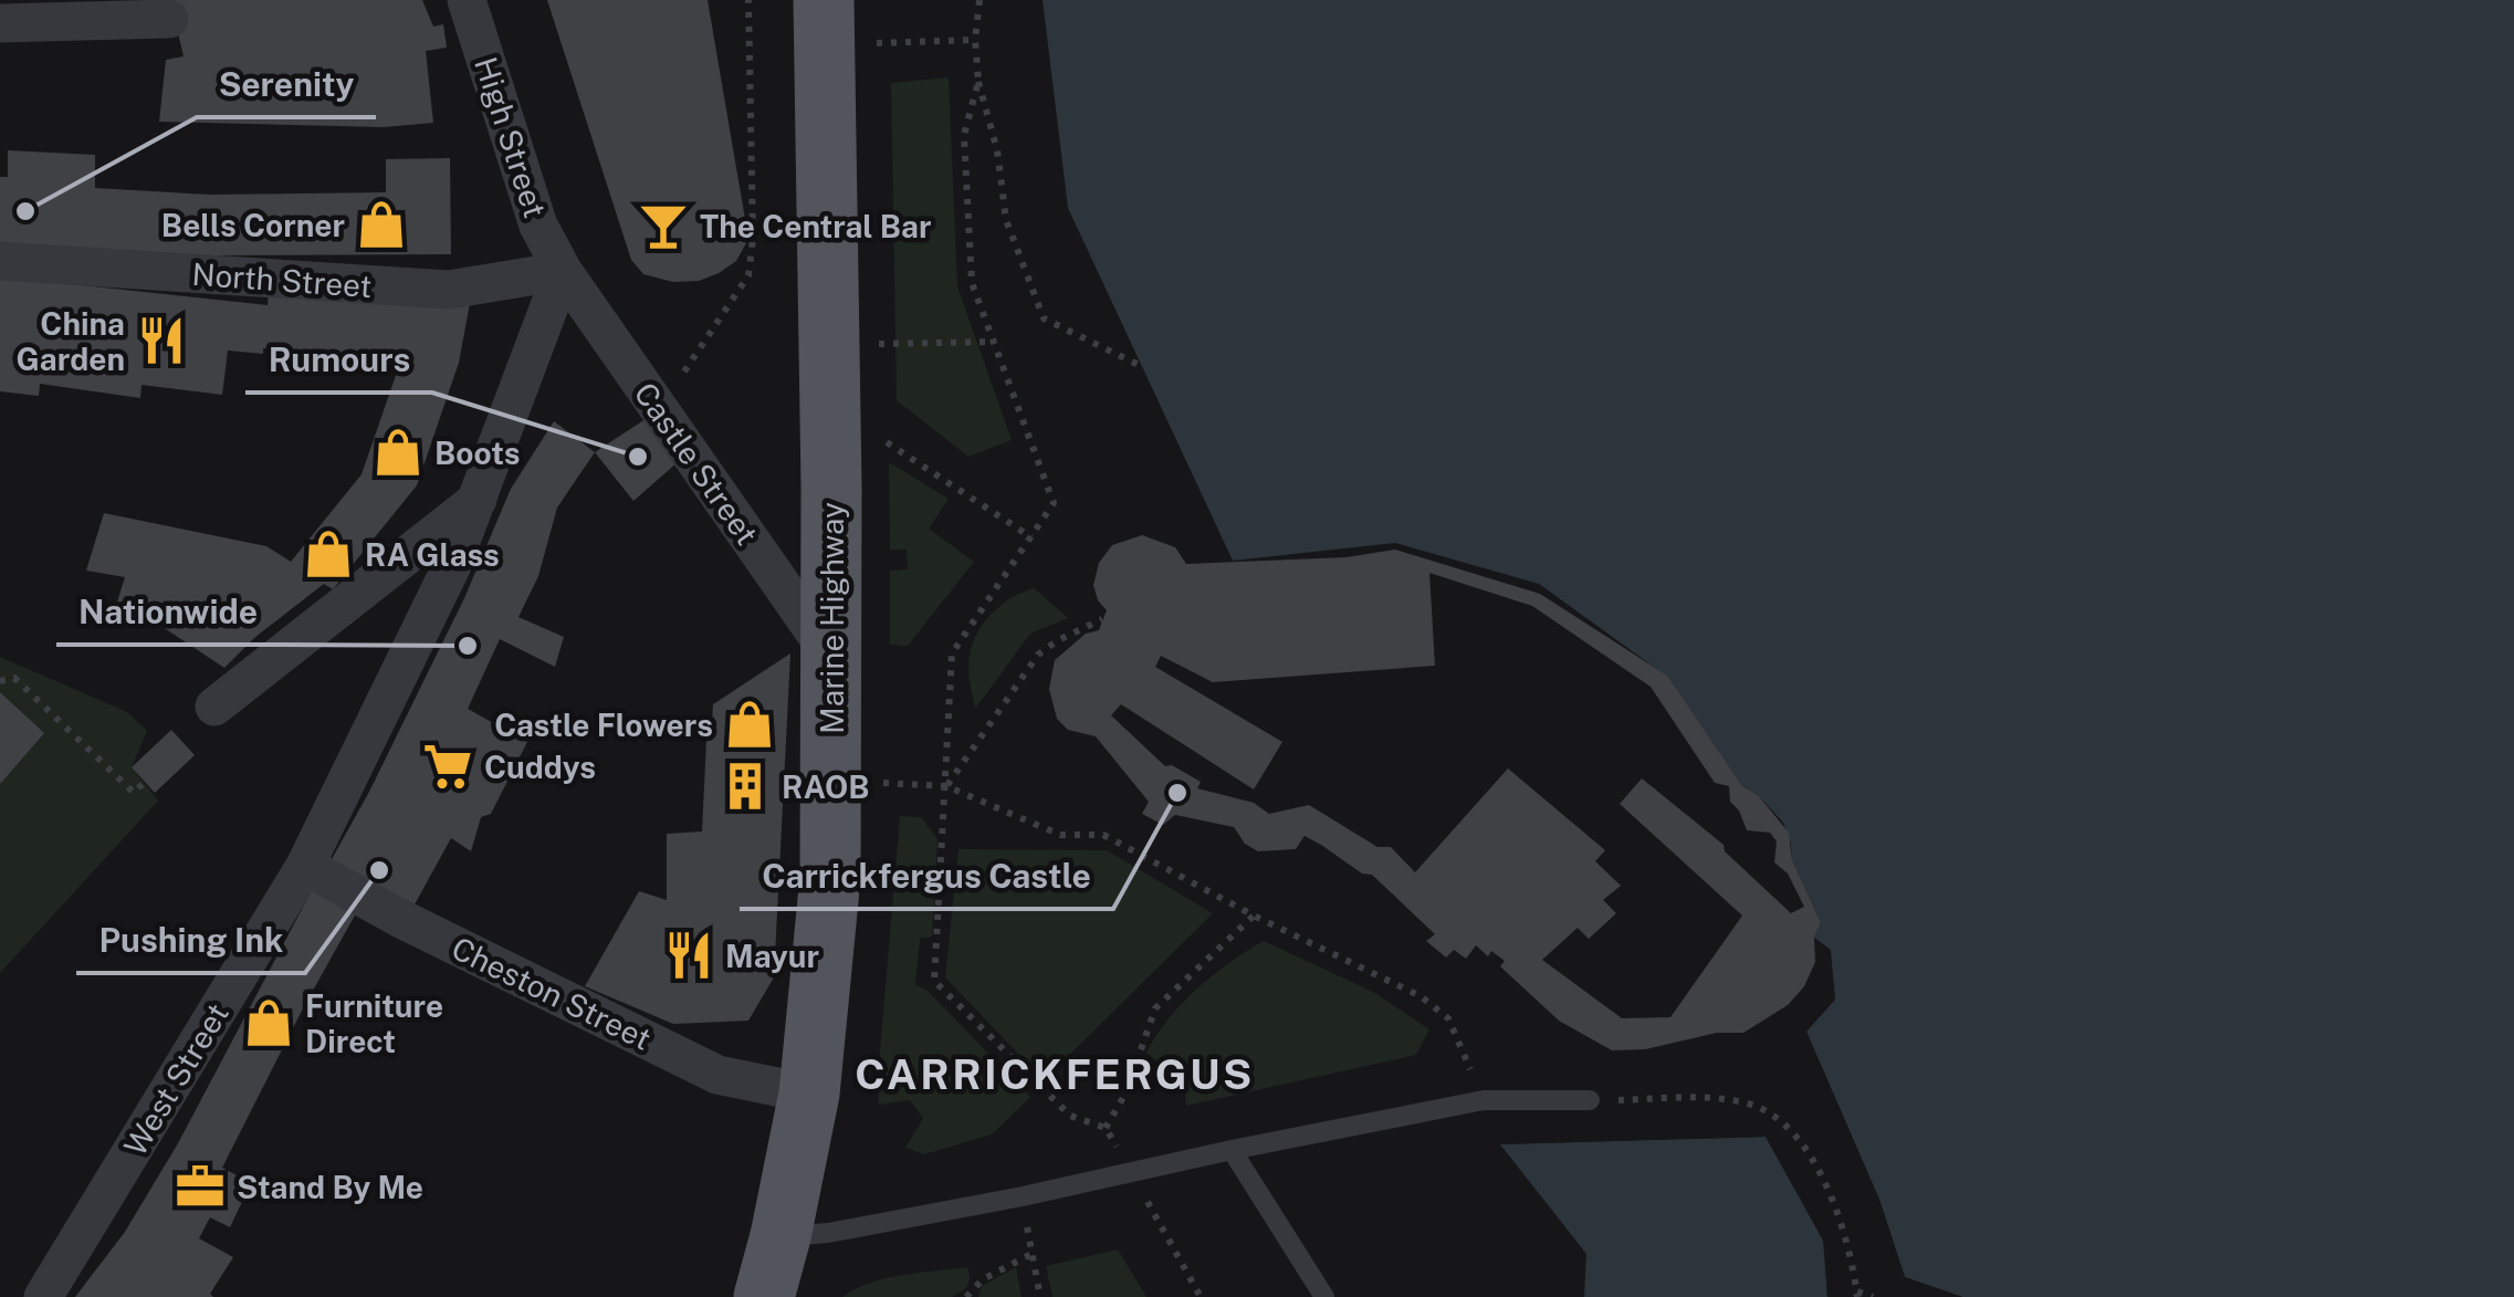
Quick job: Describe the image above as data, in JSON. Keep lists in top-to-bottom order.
{
  "streets": {
    "main road": ["Marine Highway"],
    "street": [
      "High Street",
      "North Street",
      "Castle Street",
      "Cheston Street",
      "West Street"
    ]
  },
  "crossings": [
    ["High Street", "North Street"],
    ["High Street", "Castle Street"],
    ["High Street", "West Street"],
    ["North Street", "Castle Street"],
    ["North Street", "West Street"],
    ["Castle Street", "Marine Highway"],
    ["Castle Street", "West Street"],
    ["Marine Highway", "Cheston Street"],
    ["Cheston Street", "West Street"]
  ],
  "districts": ["CARRICKFERGUS"],
  "places": {
    "other": [
      "Serenity",
      "Rumours",
      "Nationwide",
      "Carrickfergus Castle",
      "Pushing Ink"
    ],
    "shop": [
      "Bells Corner",
      "Boots",
      "RA Glass",
      "Castle Flowers",
      "Furniture Direct"
    ],
    "bar": ["The Central Bar"],
    "restaurant": ["China Garden", "Mayur"],
    "supermarket": ["Cuddys"],
    "building": ["RAOB"],
    "office": ["Stand By Me"]
  }
}
